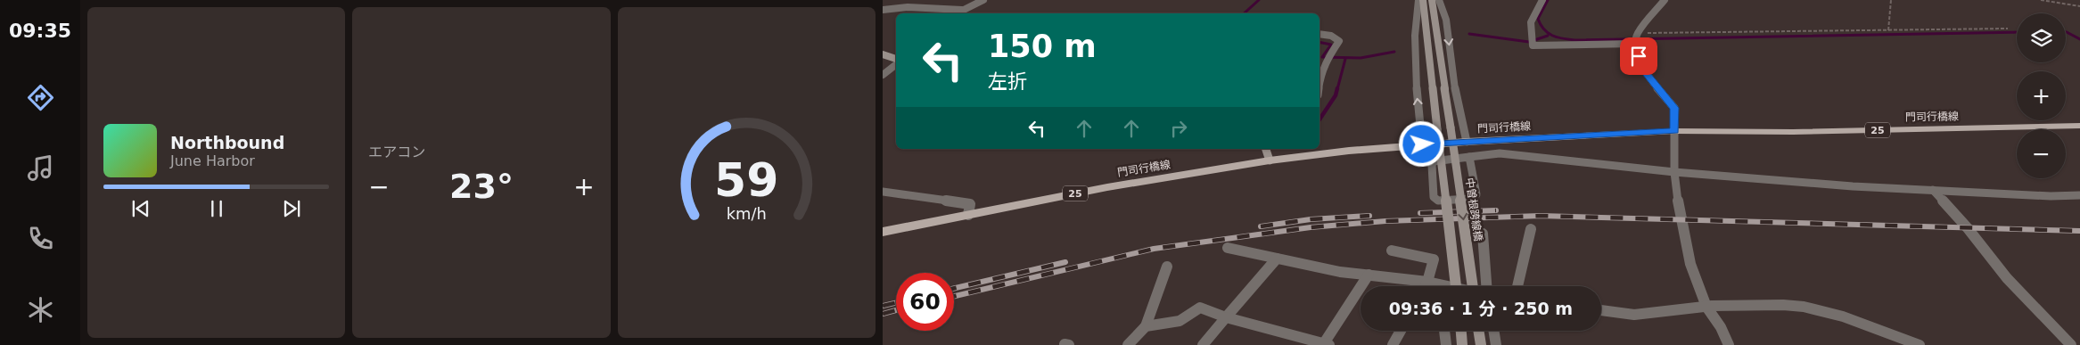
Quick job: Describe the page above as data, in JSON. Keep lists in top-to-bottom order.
{
  "streets": {
    "main road": ["門司行橋線", "25"],
    "street": ["中曽根跨線橋"]
  },
  "page": {
    "tabs": "09:35",
    "tile": "エアコン",
    "map_buttons": ["+", "−"],
    "turn": ["150 m", "左折"],
    "song": ["Northbound", "June Harbor"],
    "heat": ["−", "23°", "+"],
    "limit": "60",
    "trip": "09:36 · 1 分 · 250 m",
    "gauge": ["59", "km/h"]
  }
}
